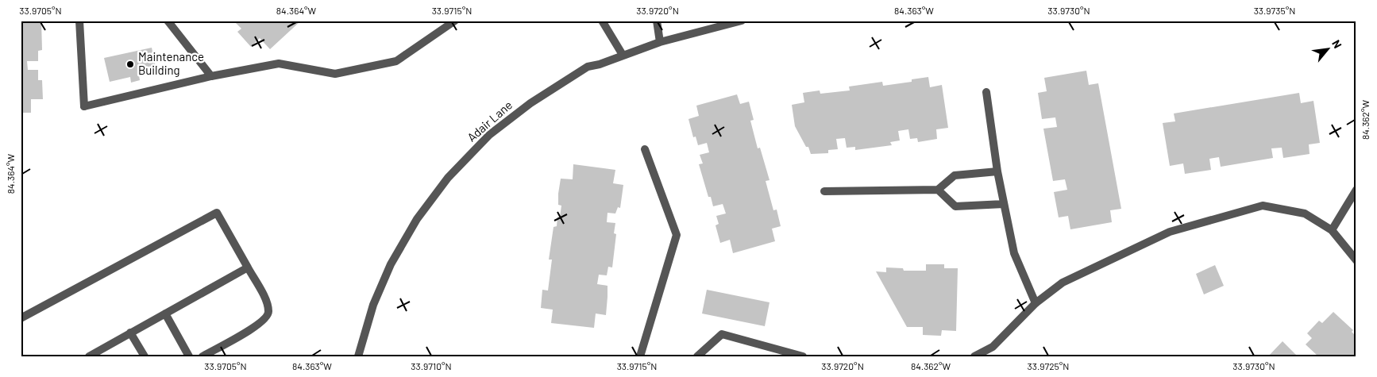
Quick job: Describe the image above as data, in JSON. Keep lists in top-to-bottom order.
{
  "streets": {
    "street": ["Adair Lane"]
  },
  "places": ["Maintenance Building"],
  "north": "top right",
  "coordinates": [
    "33.9705°N",
    "84.364°W",
    "33.9715°N",
    "33.9720°N",
    "84.363°W",
    "33.9730°N",
    "33.9735°N",
    "84.362°W",
    "33.9710°N",
    "33.9725°N"
  ]
}
